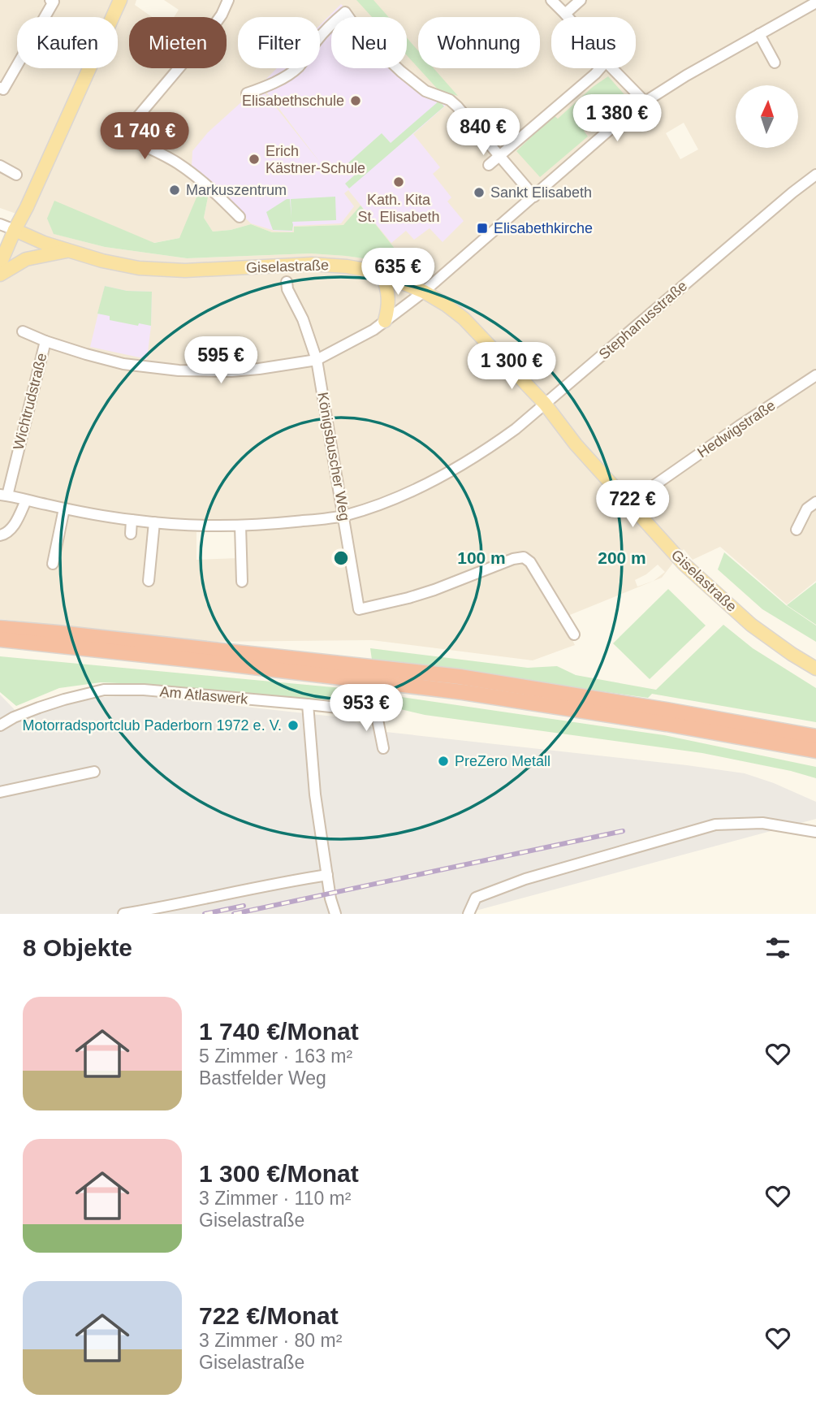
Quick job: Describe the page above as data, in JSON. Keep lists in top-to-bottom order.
{
  "streets": {
    "main road": ["Giselastraße"],
    "street": [
      "Stephanusstraße",
      "Wichtrudstraße",
      "Hedwigstraße",
      "Königsbuscher Weg",
      "Am Atlaswerk"
    ]
  },
  "crossings": [
    ["Giselastraße", "Stephanusstraße"],
    ["Giselastraße", "Hedwigstraße"],
    ["Stephanusstraße", "Wichtrudstraße"],
    ["Stephanusstraße", "Königsbuscher Weg"]
  ],
  "places": {
    "other": [
      "Elisabethschule",
      "Erich Kästner-Schule",
      "Kath. Kita St. Elisabeth",
      "Markuszentrum",
      "Sankt Elisabeth",
      "Motorradsportclub Paderborn 1972 e. V.",
      "PreZero Metall"
    ],
    "transit": ["Elisabethkirche"]
  },
  "north": "top",
  "page": {
    "chip": [
      "Kaufen",
      "Mieten",
      "Filter",
      "Neu",
      "Wohnung",
      "Haus"
    ],
    "price": [
      "1 380 €",
      "840 €",
      "1 740 €",
      "635 €",
      "595 €",
      "1 300 €",
      "722 €",
      "953 €"
    ],
    "heading": "8 Objekte",
    "list": [
      {
        "name": "1 740 €/Monat",
        "note": "5 Zimmer · 163 m² · Bastfelder Weg"
      },
      {
        "name": "1 300 €/Monat",
        "note": "3 Zimmer · 110 m² · Giselastraße"
      },
      {
        "name": "722 €/Monat",
        "note": "3 Zimmer · 80 m² · Giselastraße"
      }
    ]
  },
  "rings": ["100 m", "200 m"]
}
